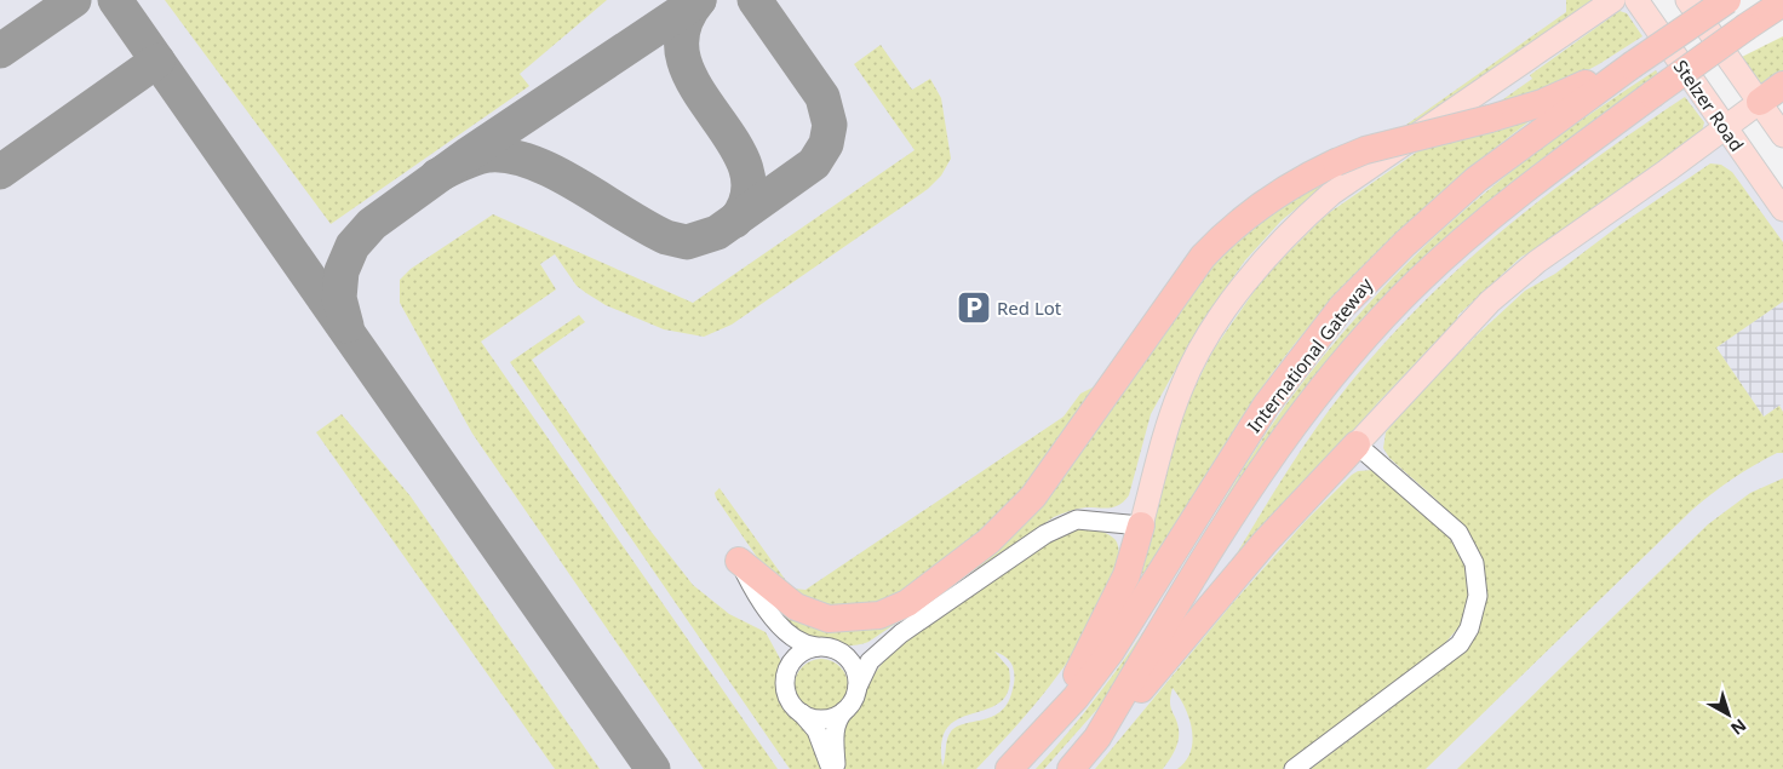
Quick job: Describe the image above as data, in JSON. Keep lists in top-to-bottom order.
{
  "streets": {
    "highway": ["International Gateway"],
    "main road": ["Stelzer Road"]
  },
  "places": {
    "parking": ["Red Lot"]
  },
  "north": "bottom right"
}
